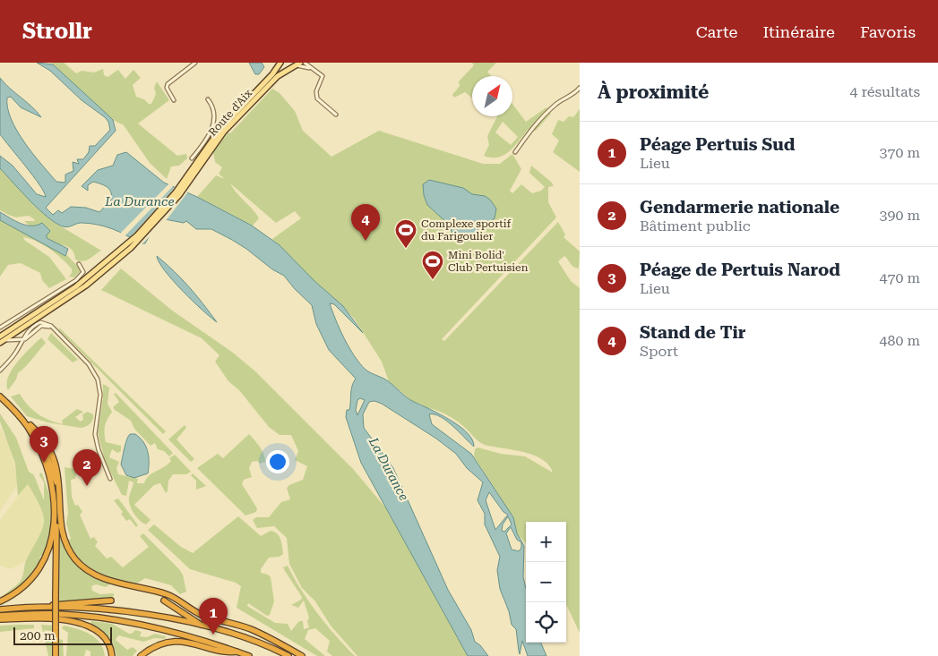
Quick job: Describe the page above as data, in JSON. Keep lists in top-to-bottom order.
{
  "streets": {
    "main road": ["Route d'Aix"]
  },
  "water": ["La Durance"],
  "places": {
    "sports": ["Complexe sportif du Farigoulier", "Mini Bolid' Club Pertuisien"]
  },
  "scale_bar": "200 m",
  "north": "top right",
  "page": {
    "header": "Strollr",
    "nav": ["Carte", "Itinéraire", "Favoris"],
    "heading": ["À proximité", "4 résultats"],
    "list": [
      {
        "mark": "1",
        "name": "Péage Pertuis Sud",
        "note": "Lieu",
        "value": "370 m"
      },
      {
        "mark": "2",
        "name": "Gendarmerie nationale",
        "note": "Bâtiment public",
        "value": "390 m"
      },
      {
        "mark": "3",
        "name": "Péage de Pertuis Narod",
        "note": "Lieu",
        "value": "470 m"
      },
      {
        "mark": "4",
        "name": "Stand de Tir",
        "note": "Sport",
        "value": "480 m"
      }
    ],
    "pins": [
      "4",
      "3",
      "2",
      "1"
    ],
    "map_buttons": ["+", "−"],
    "scale": "200 m"
  }
}
